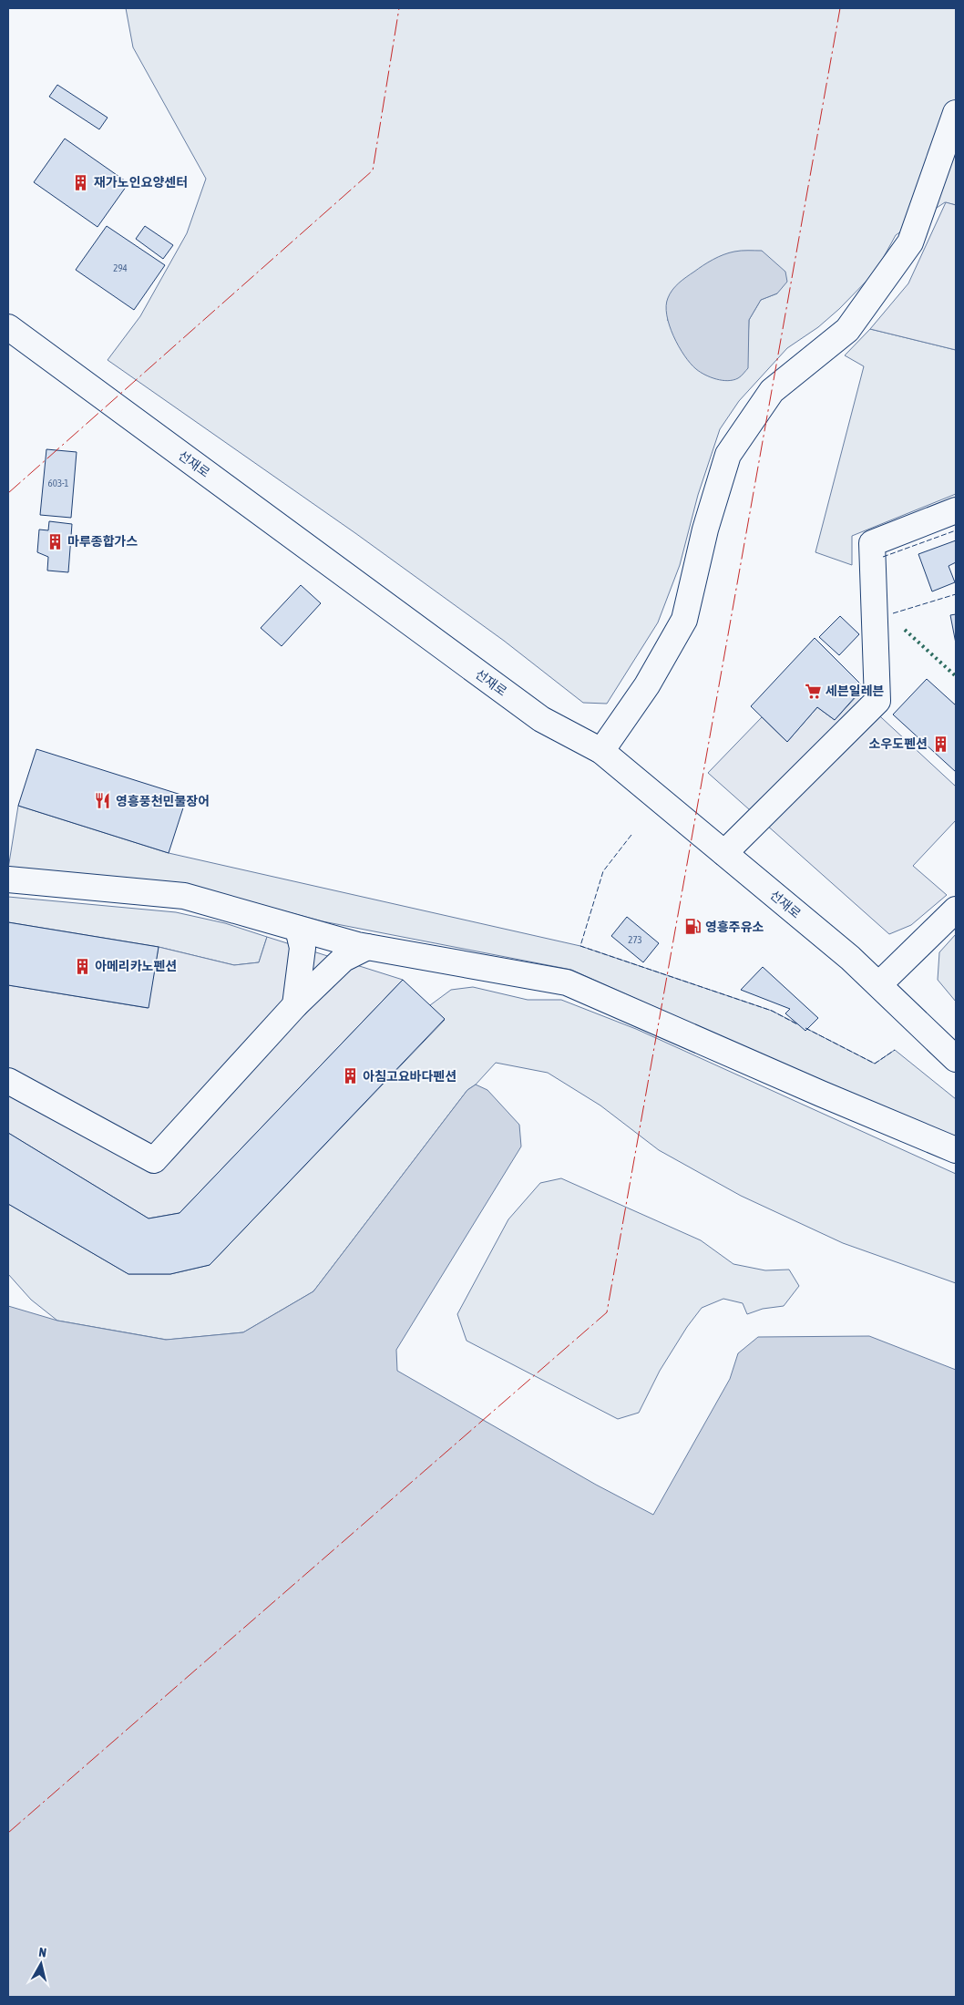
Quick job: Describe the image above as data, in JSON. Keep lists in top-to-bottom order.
{
  "streets": {
    "street": ["선재로"]
  },
  "places": {
    "building": [
      "재가노인요양센터",
      "마루종합가스",
      "소우도펜션",
      "아메리카노펜션",
      "아침고요바다펜션"
    ],
    "supermarket": ["세븐일레븐"],
    "restaurant": ["영흥풍천민물장어"],
    "fuel station": ["영흥주유소"]
  },
  "house_numbers": ["294", "603-1", "273"],
  "north": "top"
}
